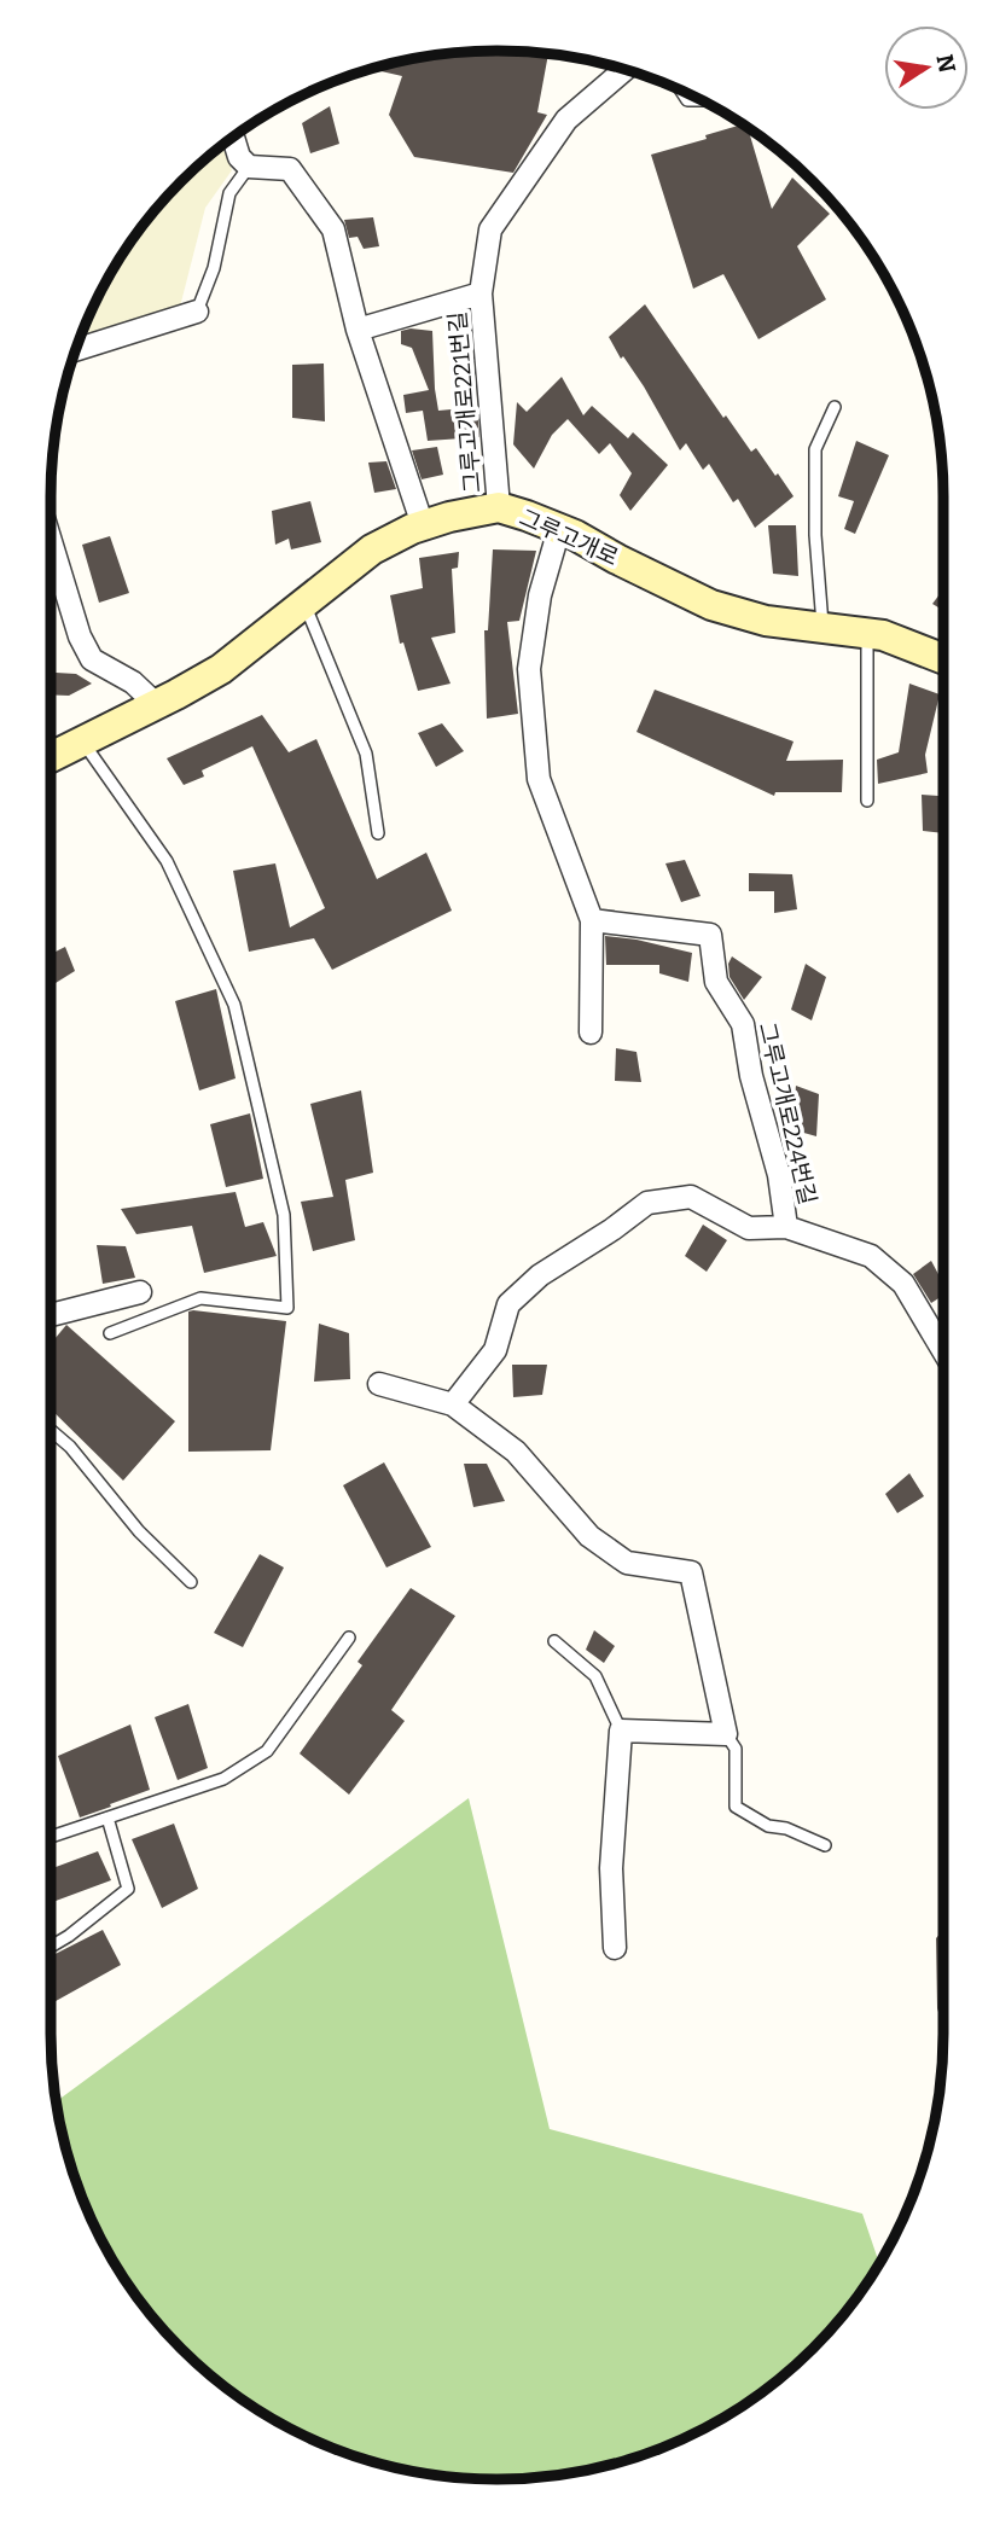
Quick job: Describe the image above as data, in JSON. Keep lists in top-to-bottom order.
{
  "streets": {
    "street": ["그루고개로221번길", "그루고개로", "그루고개로224번길"]
  },
  "crossings": [
    ["그루고개로221번길", "그루고개로"]
  ],
  "north": "right"
}
